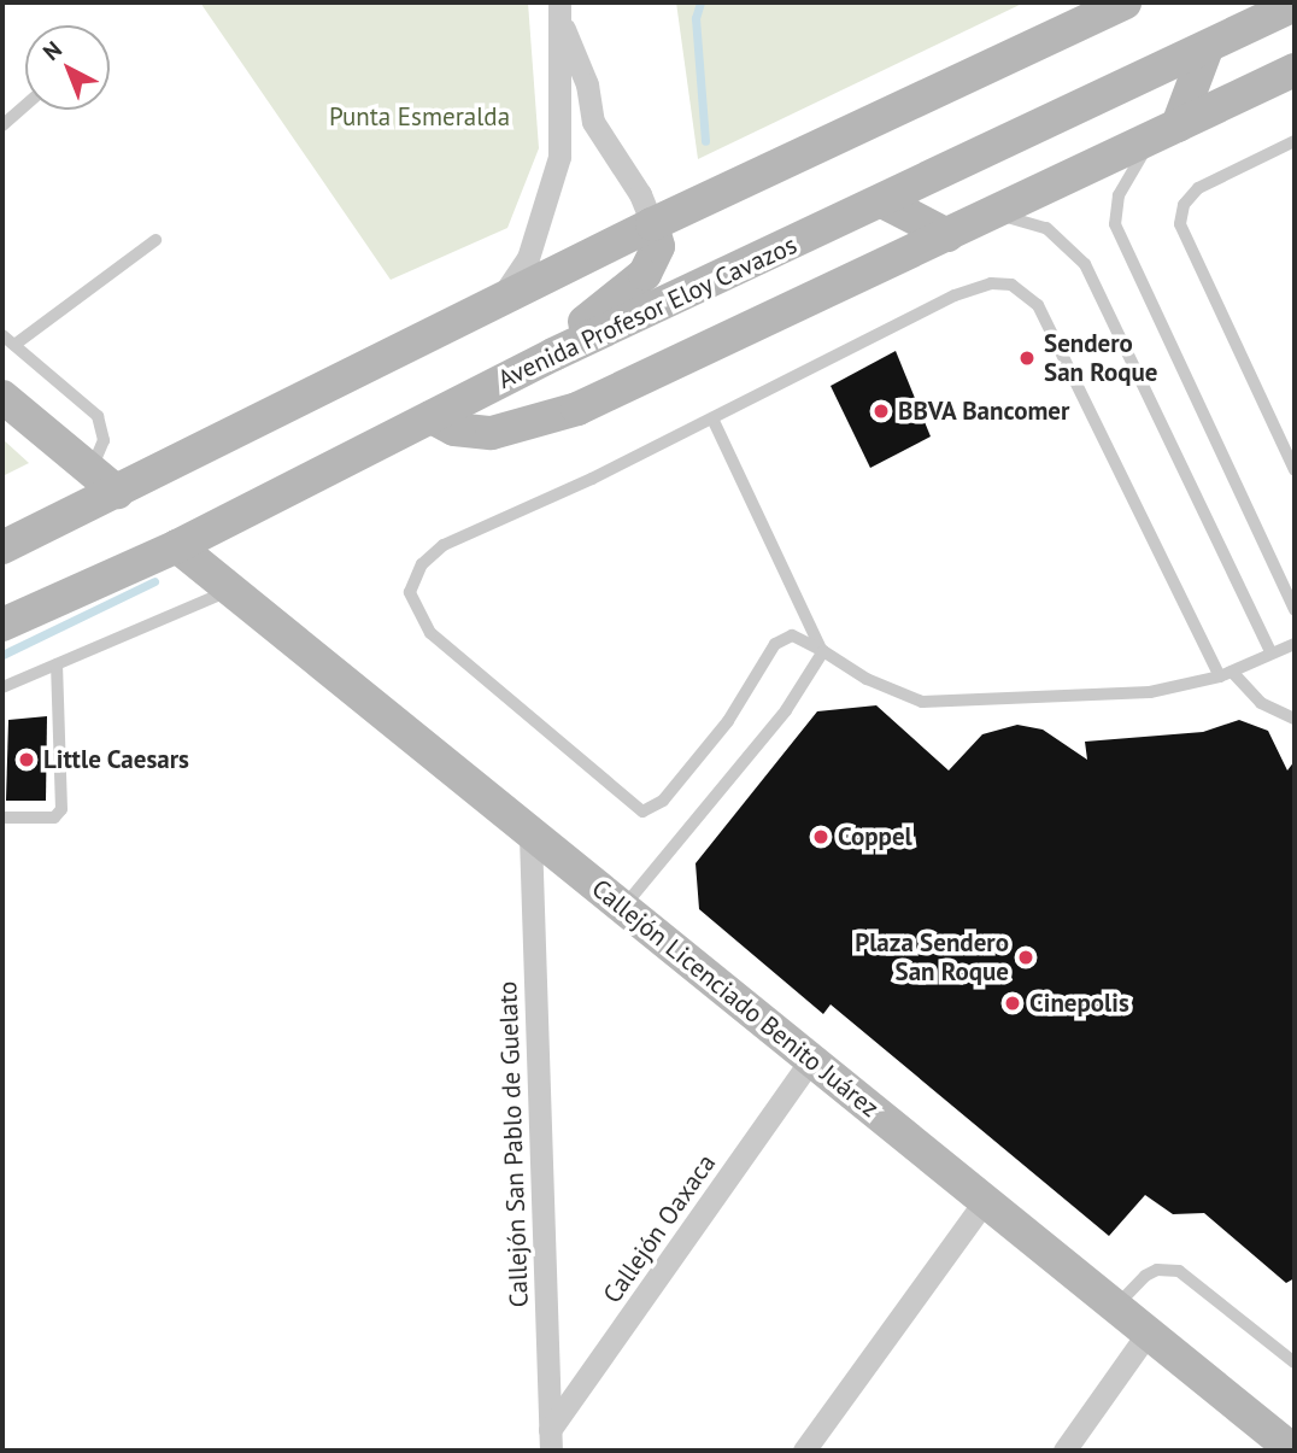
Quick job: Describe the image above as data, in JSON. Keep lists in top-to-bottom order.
{
  "streets": {
    "main road": ["Avenida Profesor Eloy Cavazos", "Callejón Licenciado Benito Juárez"],
    "street": ["Callejón San Pablo de Guelato", "Callejón Oaxaca"]
  },
  "crossings": [
    ["Avenida Profesor Eloy Cavazos", "Callejón Licenciado Benito Juárez"],
    ["Callejón Licenciado Benito Juárez", "Callejón San Pablo de Guelato"],
    ["Callejón Licenciado Benito Juárez", "Callejón Oaxaca"],
    ["Callejón San Pablo de Guelato", "Callejón Oaxaca"]
  ],
  "parks": ["Punta Esmeralda"],
  "places": [
    "Sendero San Roque",
    "BBVA Bancomer",
    "Little Caesars",
    "Coppel",
    "Plaza Sendero San Roque",
    "Cinepolis"
  ],
  "north": "top left"
}
